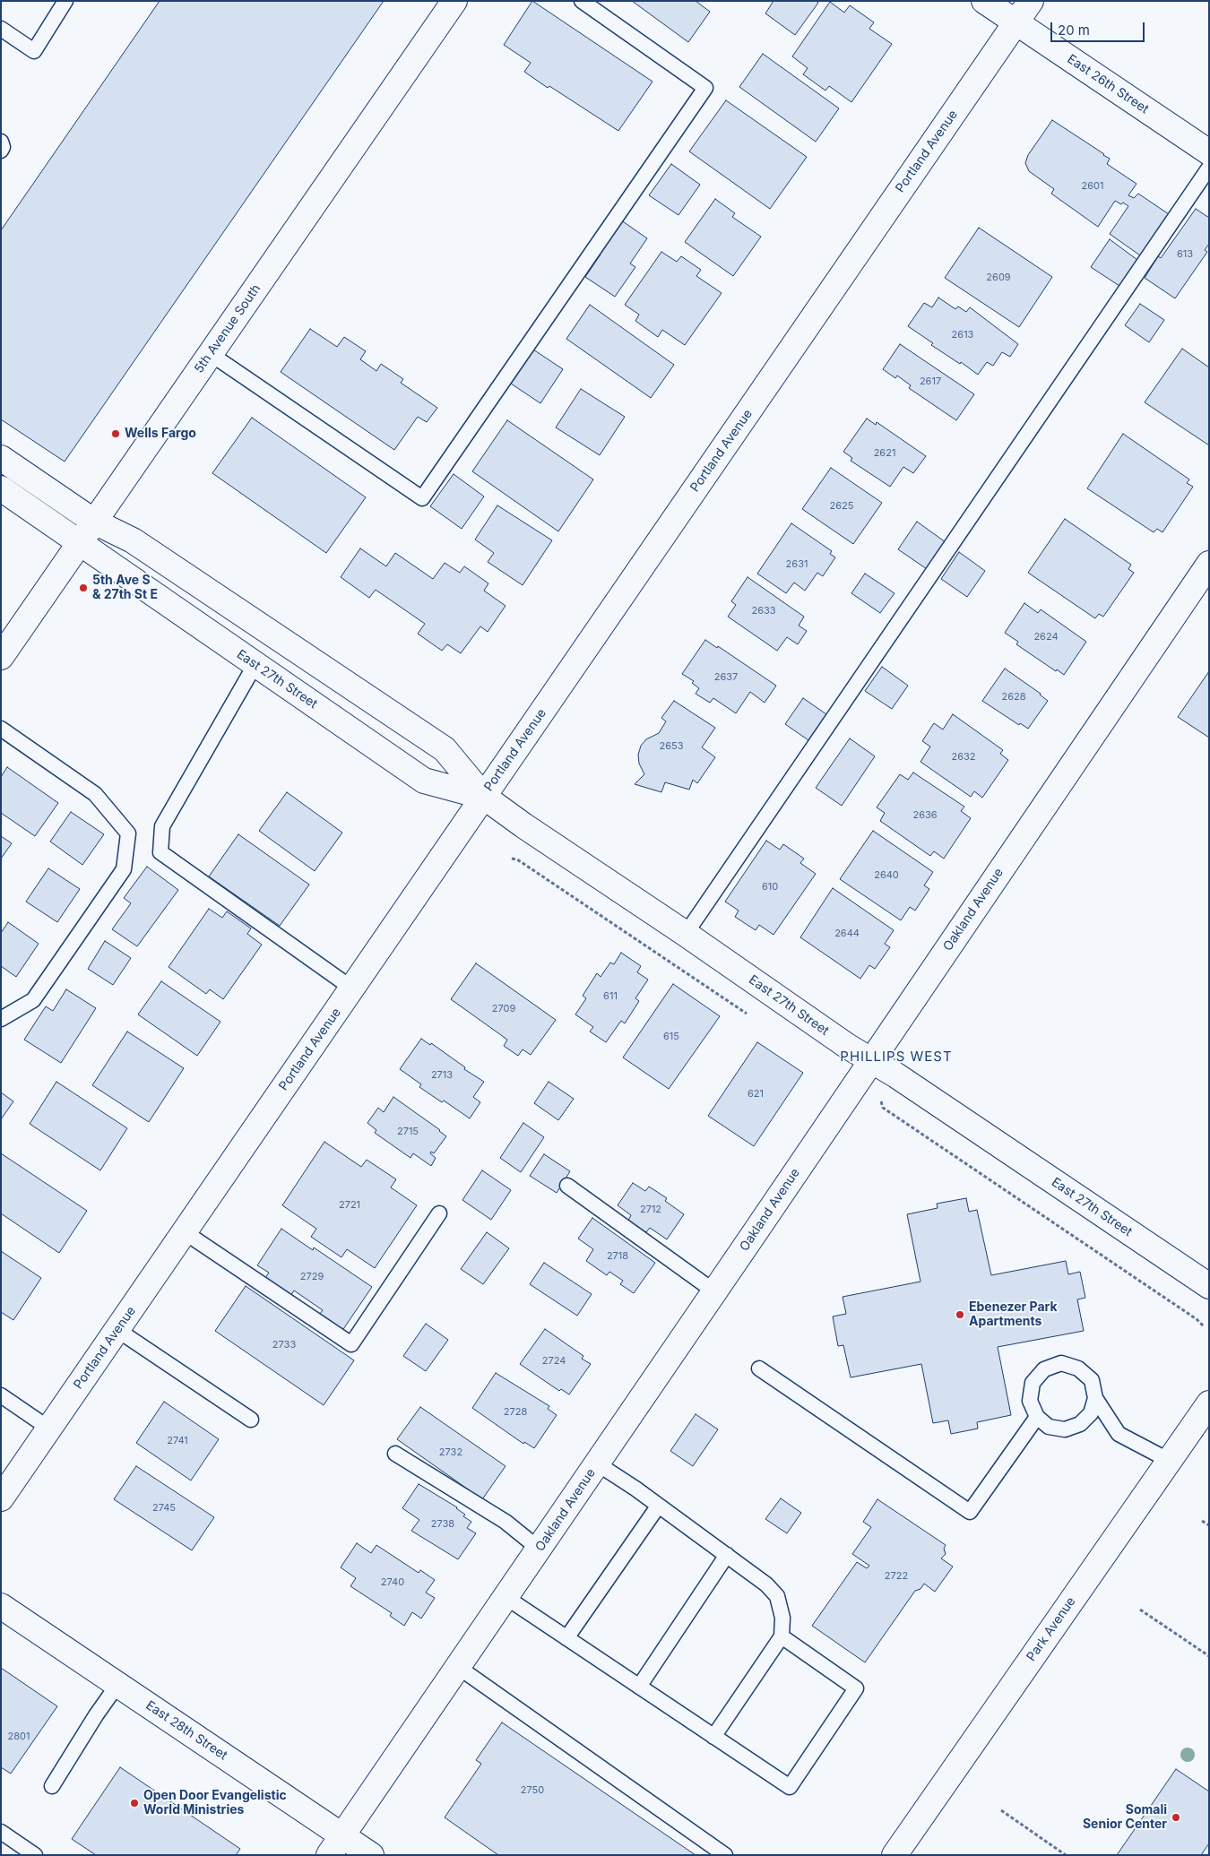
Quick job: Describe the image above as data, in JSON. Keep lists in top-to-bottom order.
{
  "streets": {
    "street": [
      "East 26th Street",
      "Portland Avenue",
      "5th Avenue South",
      "East 27th Street",
      "Oakland Avenue",
      "Park Avenue",
      "East 28th Street"
    ]
  },
  "crossings": [
    ["East 26th Street", "Portland Avenue"],
    ["Portland Avenue", "East 27th Street"],
    ["5th Avenue South", "East 27th Street"],
    ["East 27th Street", "Oakland Avenue"],
    ["Oakland Avenue", "East 28th Street"]
  ],
  "districts": ["PHILLIPS WEST"],
  "places": [
    "Wells Fargo",
    "5th Ave S & 27th St E",
    "Ebenezer Park Apartments",
    "Open Door Evangelistic World Ministries",
    "Somali Senior Center"
  ],
  "house_numbers": [
    "2601",
    "613",
    "2609",
    "2613",
    "2617",
    "2621",
    "2625",
    "2631",
    "2633",
    "2624",
    "2637",
    "2628",
    "2653",
    "2632",
    "2636",
    "2640",
    "610",
    "2644",
    "611",
    "2709",
    "615",
    "2713",
    "621",
    "2715",
    "2721",
    "2712",
    "2718",
    "2729",
    "2733",
    "2724",
    "2728",
    "2741",
    "2732",
    "2745",
    "2738",
    "2722",
    "2740",
    "2801",
    "2750"
  ],
  "scale_bar": "20 m"
}
